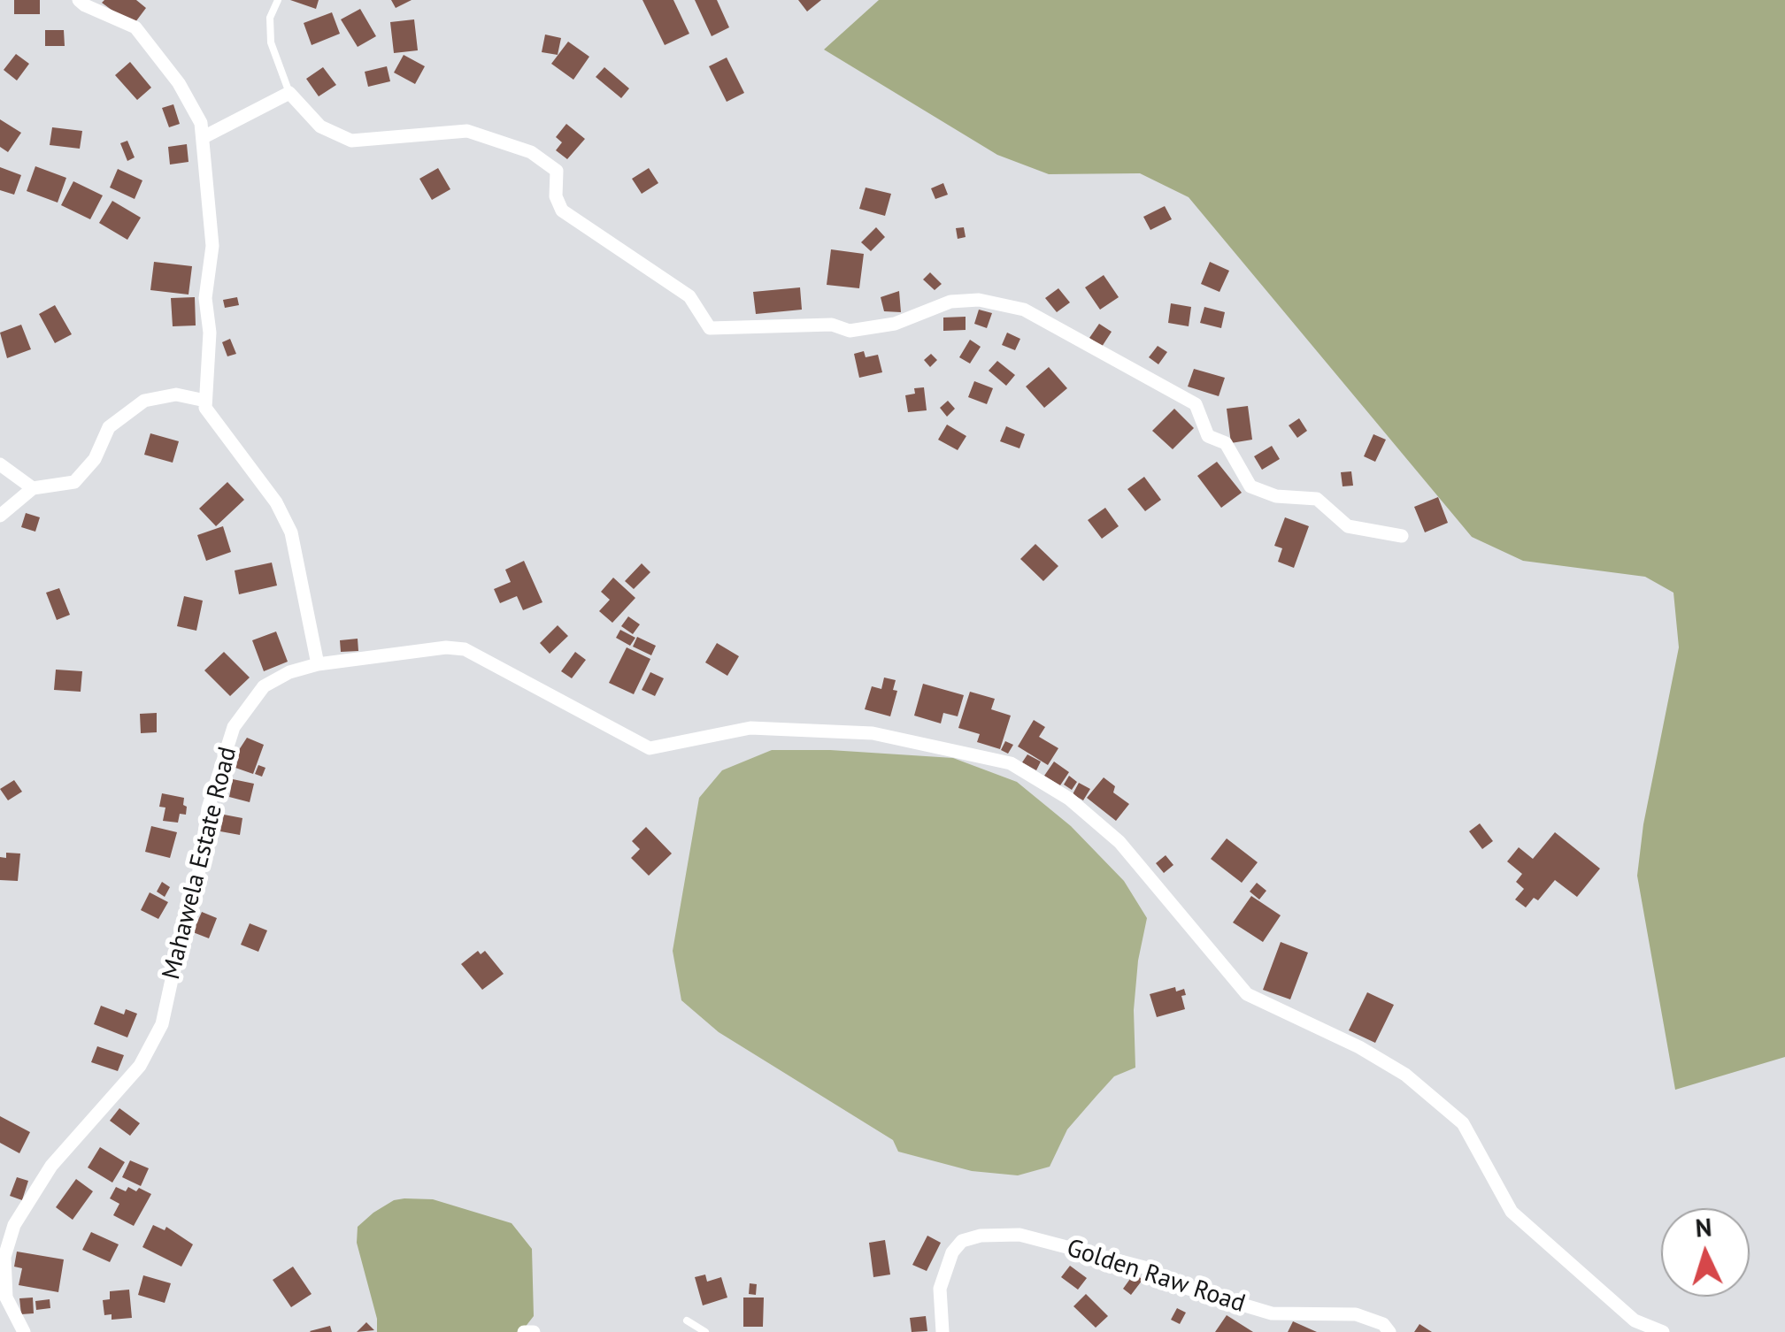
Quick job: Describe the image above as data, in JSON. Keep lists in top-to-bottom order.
{
  "streets": {
    "street": ["Mahawela Estate Road", "Golden Raw Road"]
  },
  "north": "top"
}
